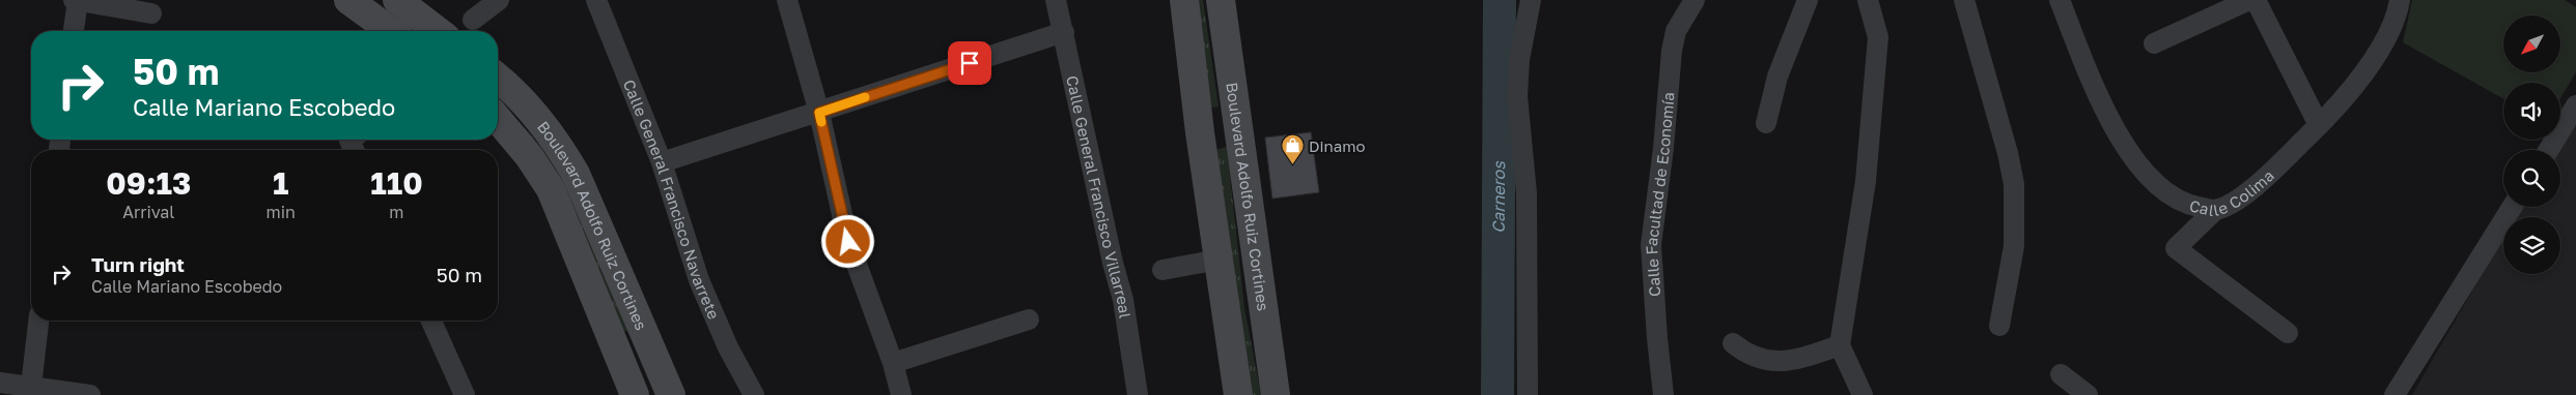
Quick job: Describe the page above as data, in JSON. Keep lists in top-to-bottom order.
{
  "streets": {
    "main road": ["Boulevard Adolfo Ruiz Cortines"],
    "street": [
      "Calle Colima",
      "Calle Facultad de Economía",
      "Calle General Francisco Villarreal",
      "Calle General Francisco Navarrete"
    ]
  },
  "water": ["Carneros"],
  "places": {
    "shop": ["Dinamo"]
  },
  "north": "bottom left",
  "page": {
    "turn": ["50 m", "Calle Mariano Escobedo"],
    "eta": [
      "09:13",
      "Arrival",
      "1",
      "min",
      "110",
      "m"
    ],
    "list": [
      {
        "name": "Turn right",
        "note": "Calle Mariano Escobedo",
        "value": "50 m"
      }
    ]
  }
}
